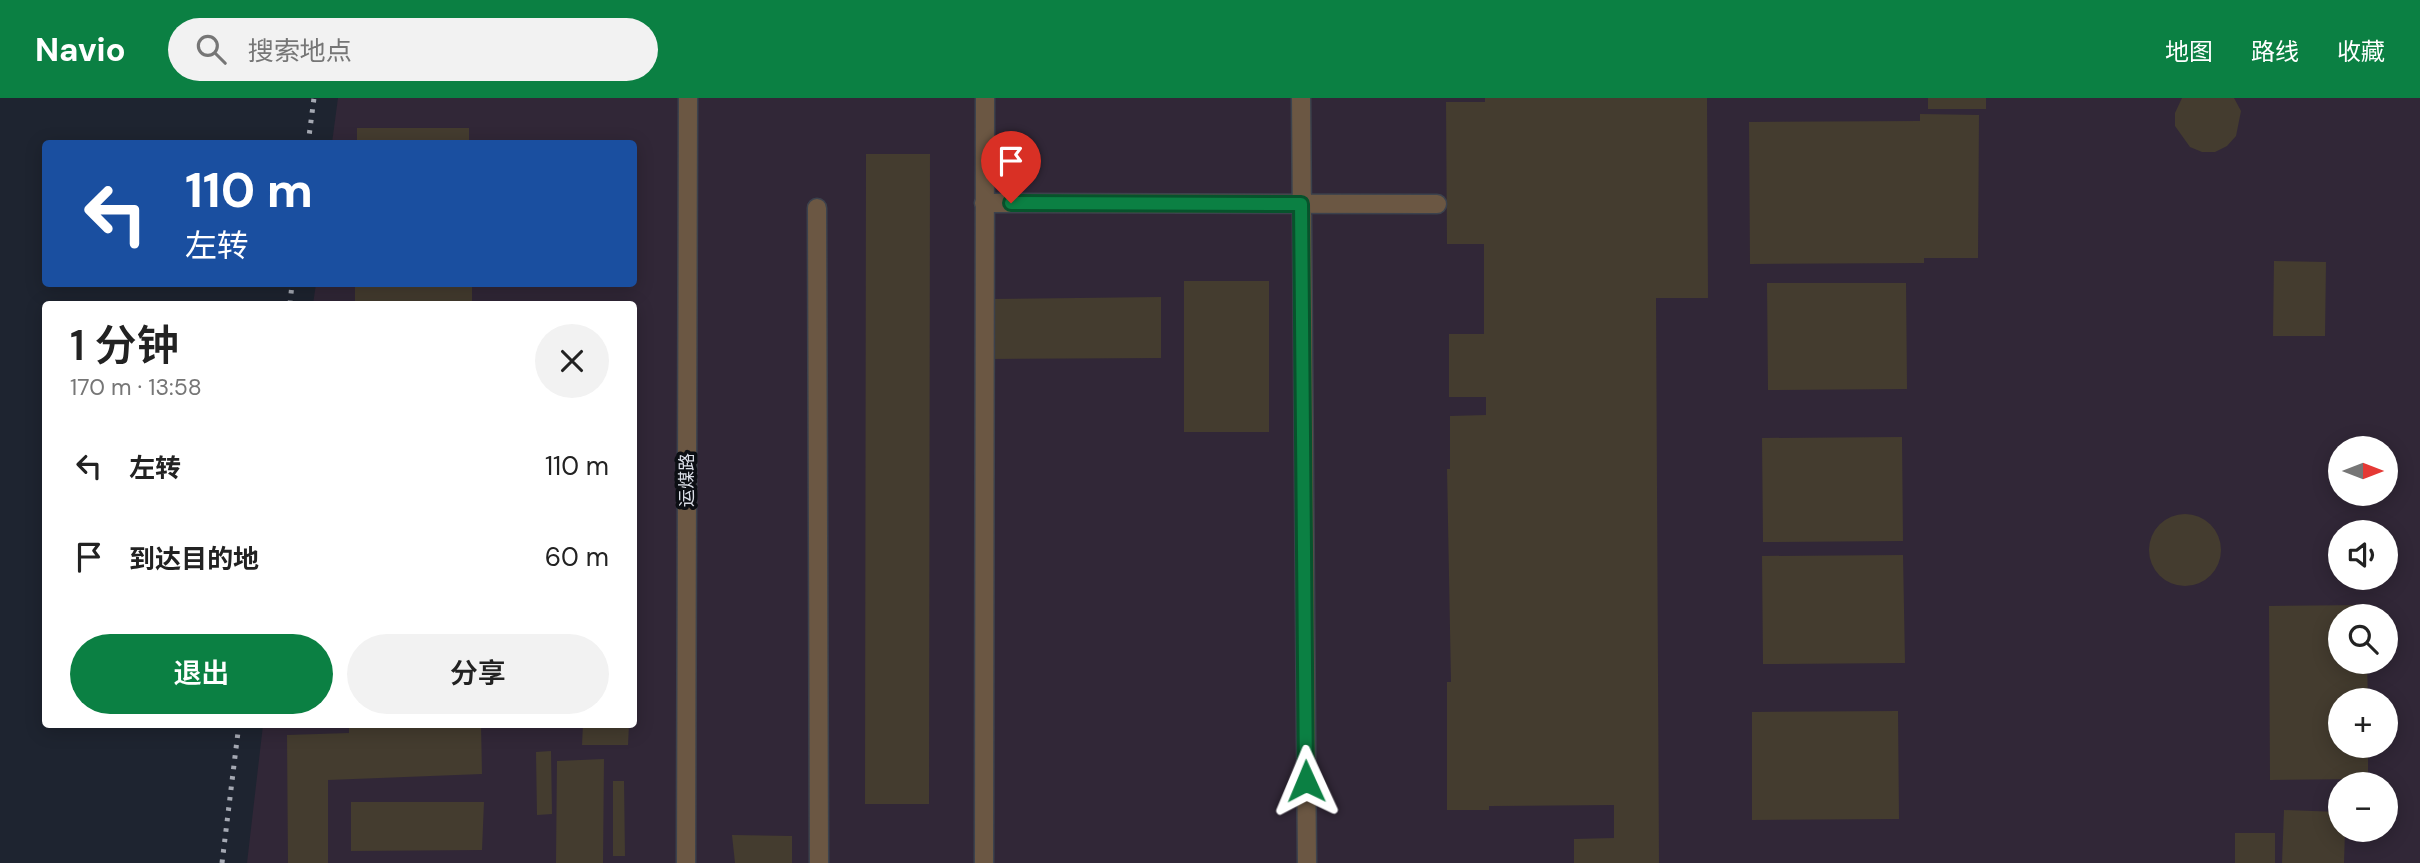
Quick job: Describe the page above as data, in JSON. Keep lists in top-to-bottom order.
{
  "streets": {
    "street": ["运煤路"]
  },
  "north": "right",
  "page": {
    "header": "Navio",
    "search": "搜索地点",
    "nav": ["地图", "路线", "收藏"],
    "turn": ["110 m", "左转"],
    "heading": ["1 分钟", "170 m · 13:58"],
    "list": [
      {
        "name": "左转",
        "value": "110 m"
      },
      {
        "name": "到达目的地",
        "value": "60 m"
      }
    ],
    "map_buttons": ["+", "−"],
    "buttons": ["退出", "分享"]
  }
}
